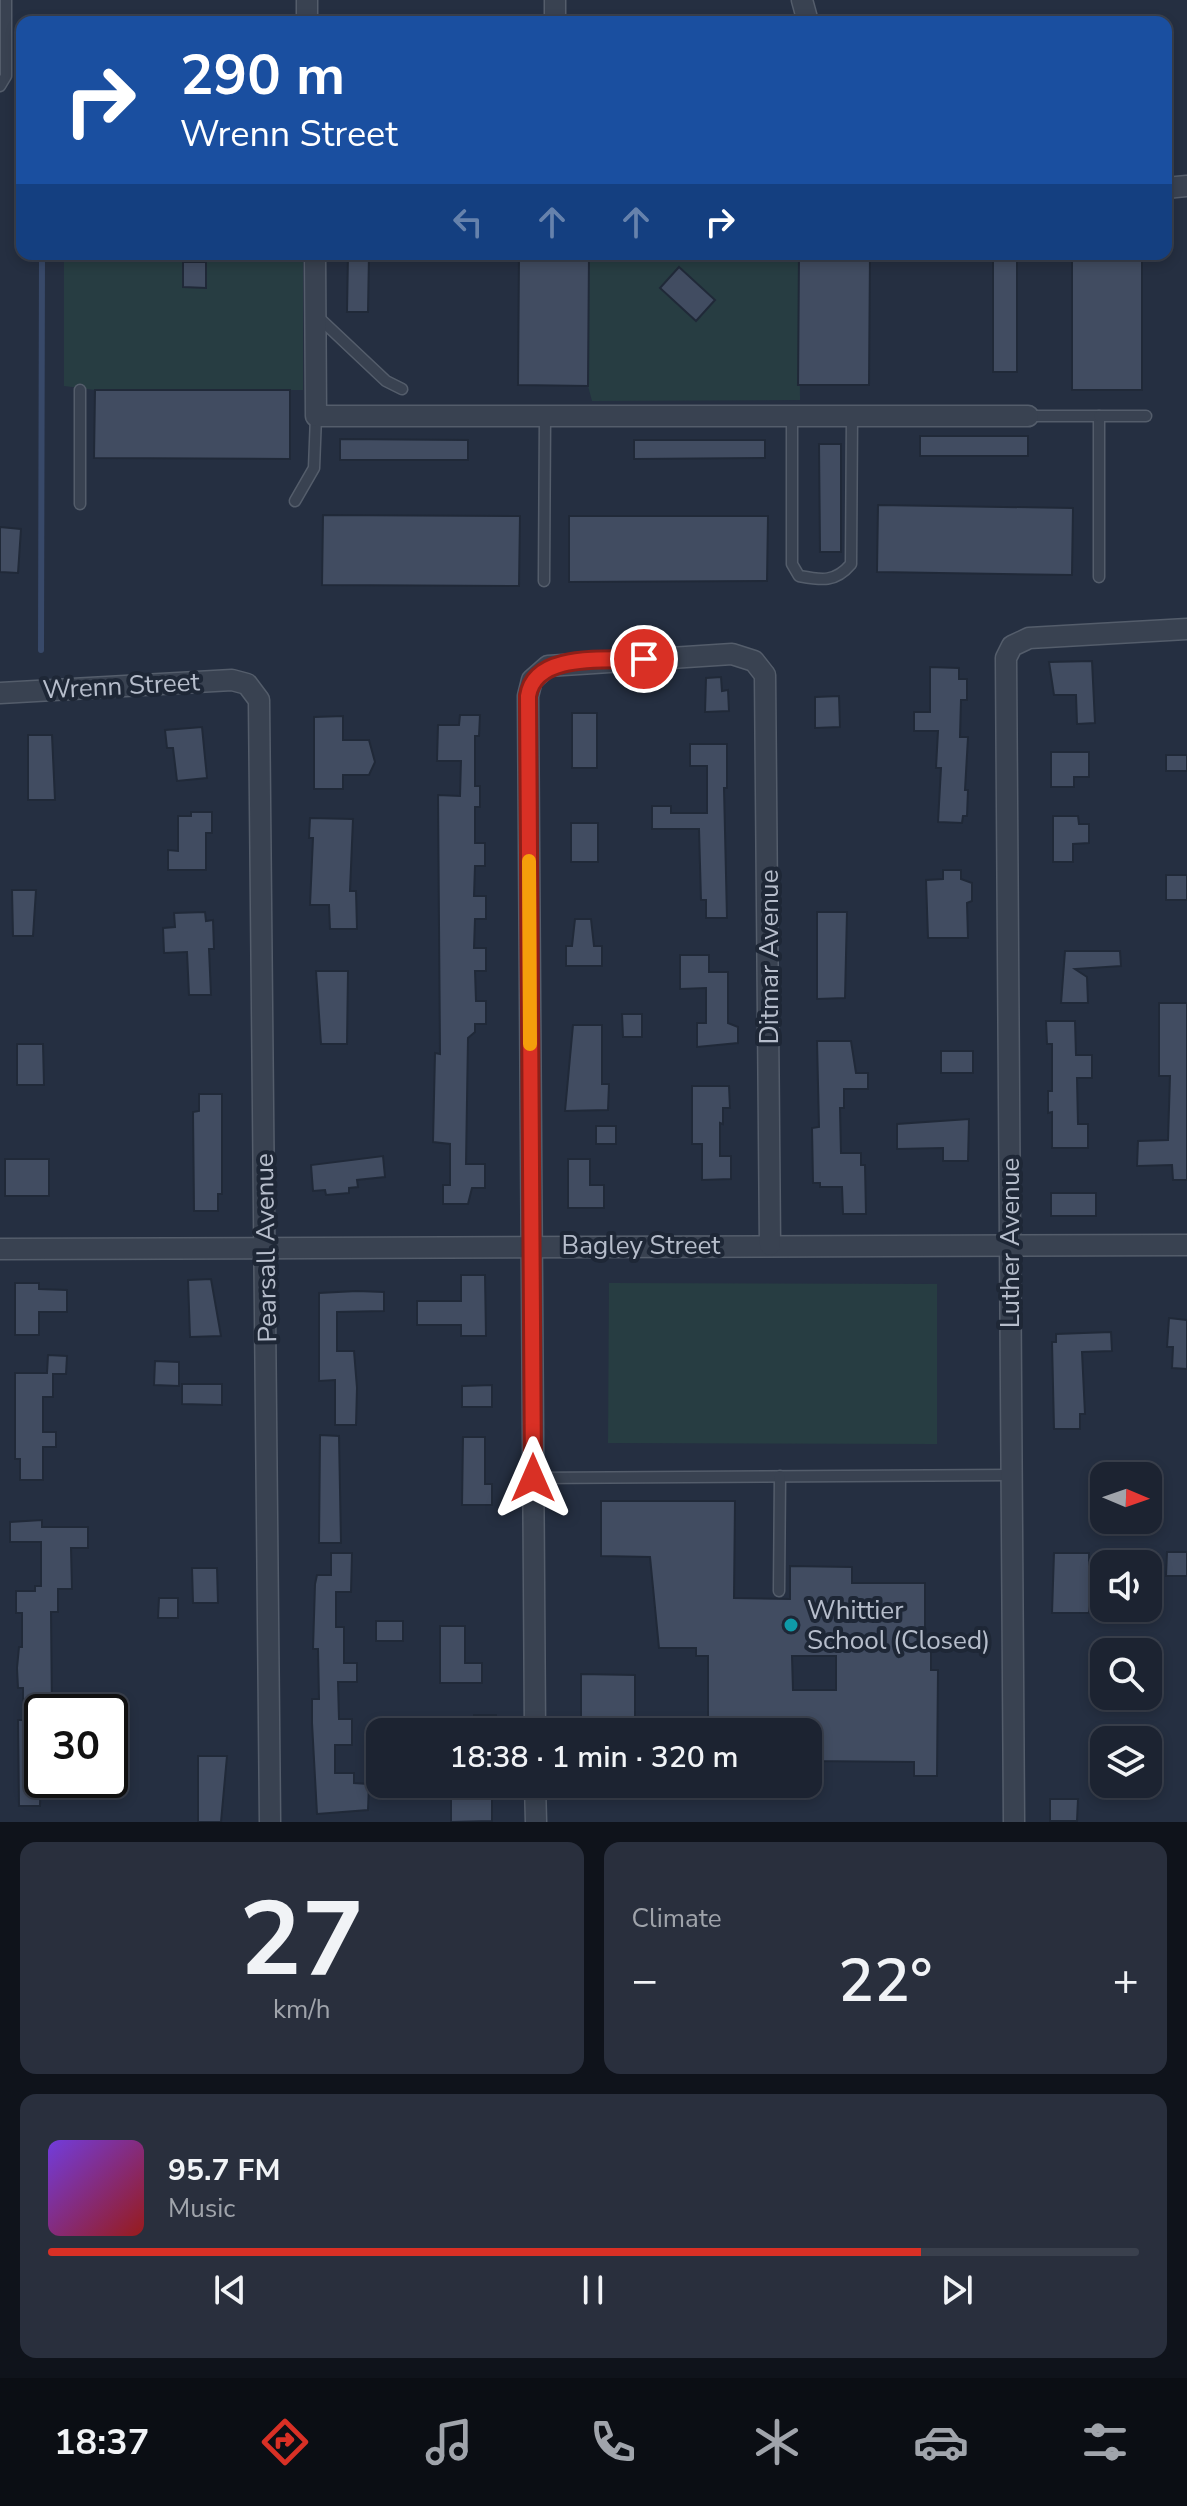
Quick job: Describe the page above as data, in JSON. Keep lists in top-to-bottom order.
{
  "streets": {
    "street": [
      "Wrenn Street",
      "Ditmar Avenue",
      "Luther Avenue",
      "Bagley Street",
      "Pearsall Avenue"
    ]
  },
  "crossings": [
    ["Wrenn Street", "Pearsall Avenue"],
    ["Ditmar Avenue", "Bagley Street"],
    ["Luther Avenue", "Bagley Street"],
    ["Bagley Street", "Pearsall Avenue"]
  ],
  "places": ["Whittier School (Closed)"],
  "north": "right",
  "page": {
    "turn": ["290 m", "Wrenn Street"],
    "limit": "30",
    "trip": "18:38 · 1 min · 320 m",
    "tile": [
      ["27", "km/h"],
      "Climate"
    ],
    "heat": ["−", "22°", "+"],
    "song": ["95.7 FM", "Music"],
    "tabs": "18:37"
  }
}
